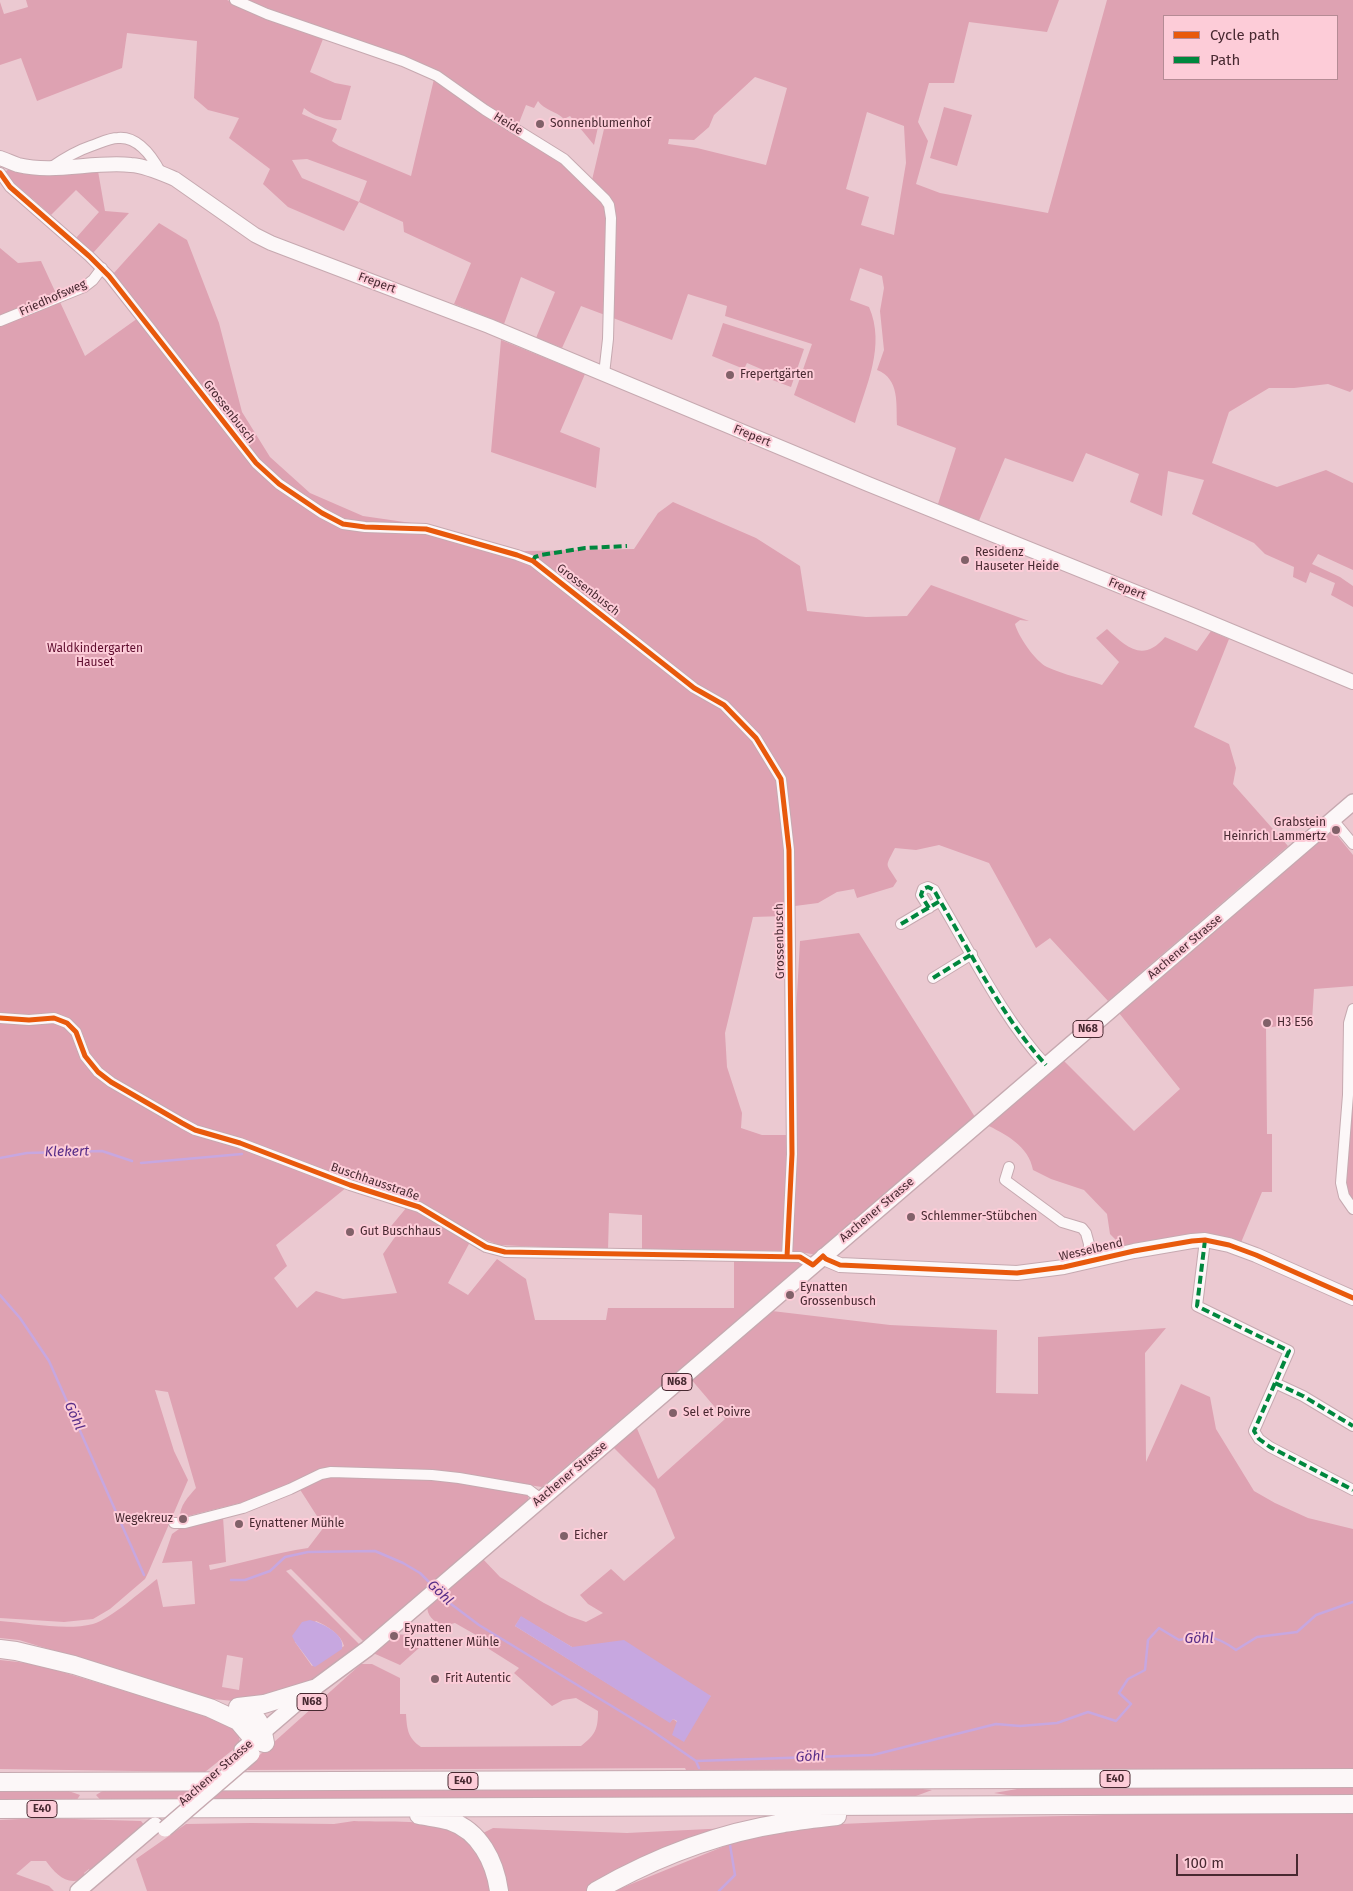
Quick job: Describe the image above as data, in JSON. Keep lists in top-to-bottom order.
{
  "streets": {
    "highway": ["E40"],
    "main road": ["Aachener Strasse", "N68"],
    "street": [
      "Heide",
      "Frepert",
      "Friedhofsweg",
      "Grossenbusch",
      "Buschhausstraße",
      "Wesselbend"
    ]
  },
  "crossings": [
    ["Heide", "Frepert"],
    ["Friedhofsweg", "Grossenbusch"],
    ["Grossenbusch", "Buschhausstraße"],
    ["Aachener Strasse", "Buschhausstraße"],
    ["Aachener Strasse", "Wesselbend"],
    ["Buschhausstraße", "Wesselbend"]
  ],
  "water": ["Klekert", "Göhl"],
  "parks": ["Waldkindergarten Hauset"],
  "places": [
    "Sonnenblumenhof",
    "Frepertgärten",
    "Residenz Hauseter Heide",
    "Grabstein Heinrich Lammertz",
    "H3 E56",
    "Schlemmer-Stübchen",
    "Gut Buschhaus",
    "Eynatten Grossenbusch",
    "Sel et Poivre",
    "Wegekreuz",
    "Eynattener Mühle",
    "Eicher",
    "Eynatten Eynattener Mühle",
    "Frit Autentic"
  ],
  "legend": ["Cycle path", "Path"],
  "scale_bar": "100 m"
}
